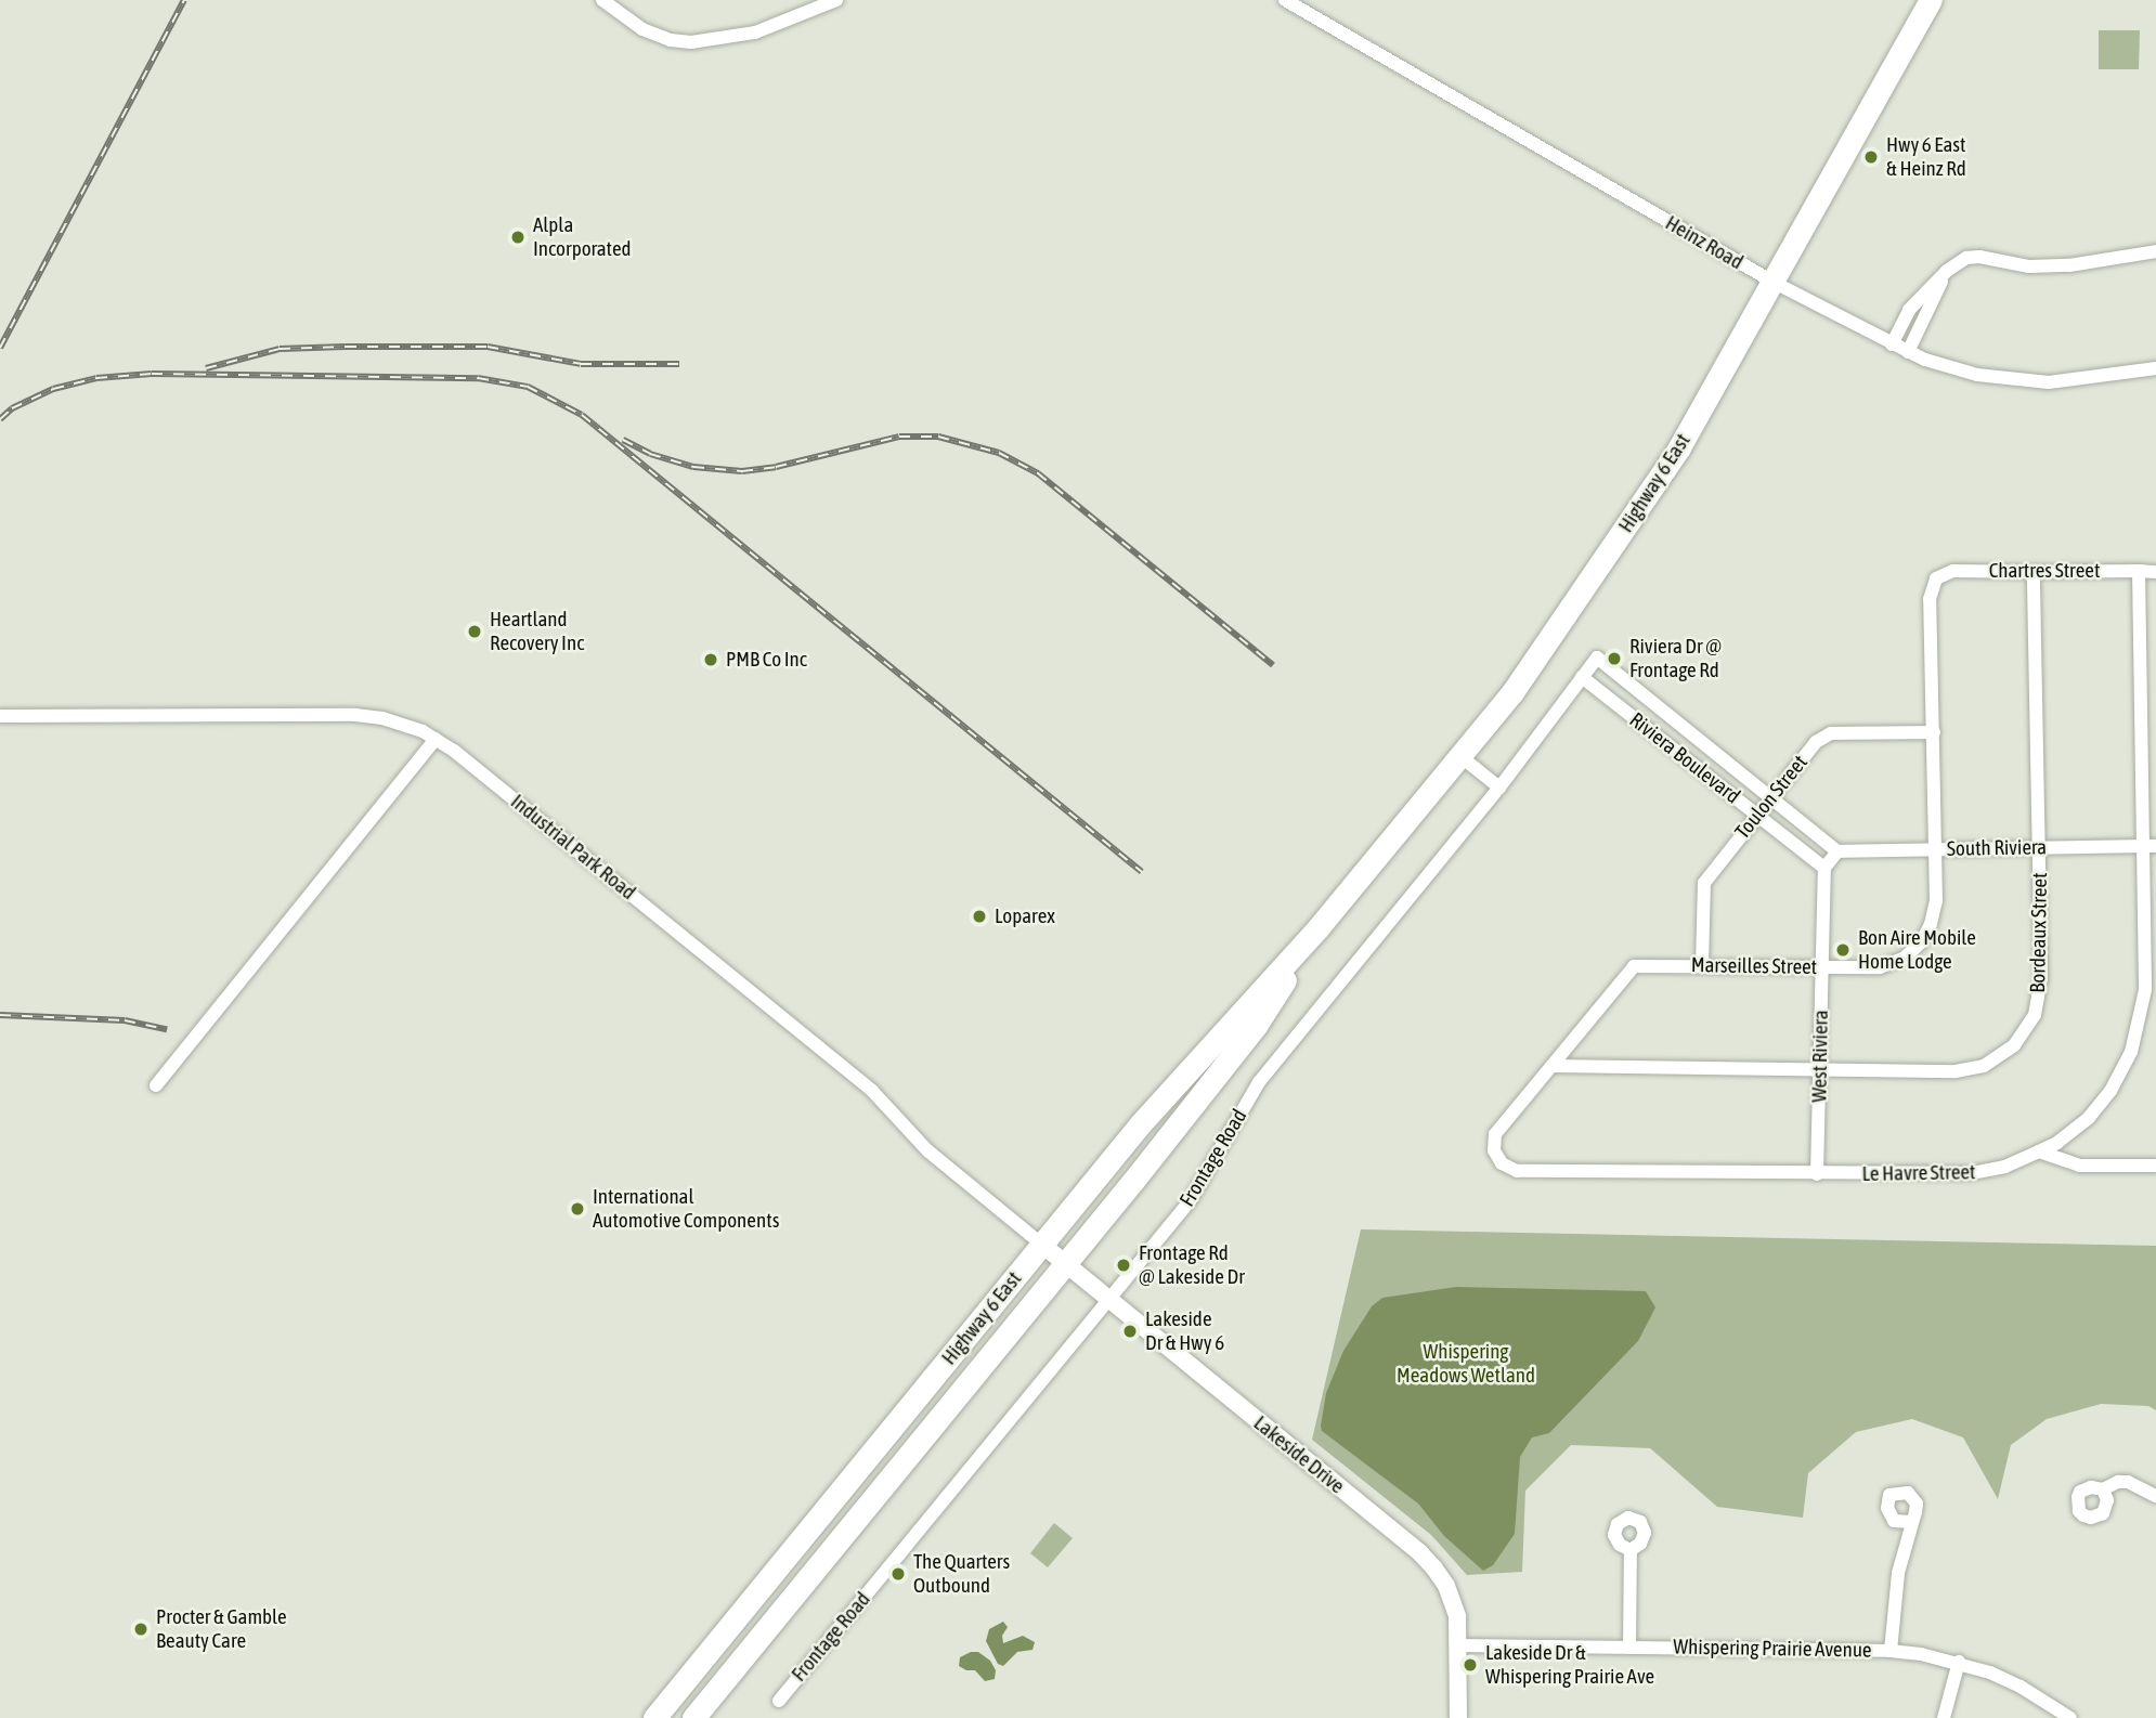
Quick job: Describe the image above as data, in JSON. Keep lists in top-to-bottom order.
{
  "streets": {
    "main road": ["Highway 6 East"],
    "street": [
      "Heinz Road",
      "Chartres Street",
      "Riviera Boulevard",
      "Toulon Street",
      "Industrial Park Road",
      "South Riviera",
      "Bordeaux Street",
      "Marseilles Street",
      "West Riviera",
      "Frontage Road",
      "Le Havre Street",
      "Lakeside Drive",
      "Whispering Prairie Avenue"
    ]
  },
  "crossings": [
    ["Heinz Road", "Highway 6 East"],
    ["Highway 6 East", "Industrial Park Road"],
    ["Highway 6 East", "Lakeside Drive"],
    ["Chartres Street", "Bordeaux Street"],
    ["Chartres Street", "Marseilles Street"],
    ["Chartres Street", "Le Havre Street"],
    ["Riviera Boulevard", "Toulon Street"],
    ["Riviera Boulevard", "South Riviera"],
    ["Riviera Boulevard", "West Riviera"],
    ["Riviera Boulevard", "Frontage Road"],
    ["Toulon Street", "Marseilles Street"],
    ["Industrial Park Road", "Lakeside Drive"],
    ["South Riviera", "Bordeaux Street"],
    ["South Riviera", "Marseilles Street"],
    ["South Riviera", "Le Havre Street"],
    ["Bordeaux Street", "Marseilles Street"],
    ["Bordeaux Street", "West Riviera"],
    ["Marseilles Street", "West Riviera"],
    ["Marseilles Street", "Le Havre Street"],
    ["West Riviera", "Le Havre Street"],
    ["Frontage Road", "Lakeside Drive"],
    ["Lakeside Drive", "Whispering Prairie Avenue"]
  ],
  "parks": ["Whispering Meadows Wetland"],
  "places": [
    "Hwy 6 East & Heinz Rd",
    "Alpla Incorporated",
    "Heartland Recovery Inc",
    "Riviera Dr @ Frontage Rd",
    "PMB Co Inc",
    "Loparex",
    "Bon Aire Mobile Home Lodge",
    "International Automotive Components",
    "Frontage Rd @ Lakeside Dr",
    "Lakeside Dr & Hwy 6",
    "The Quarters Outbound",
    "Procter & Gamble Beauty Care",
    "Lakeside Dr & Whispering Prairie Ave"
  ]
}
